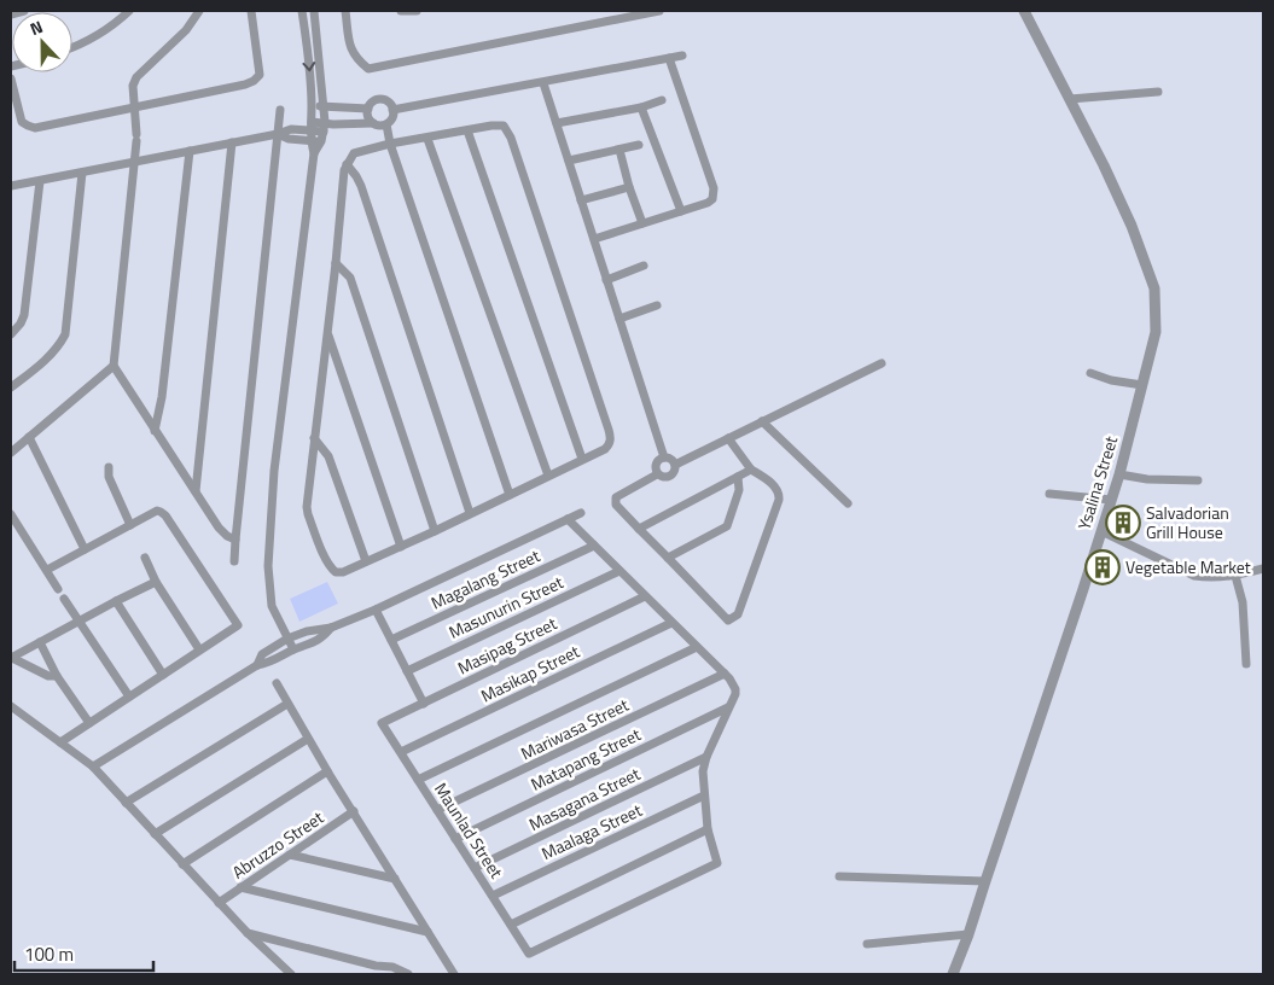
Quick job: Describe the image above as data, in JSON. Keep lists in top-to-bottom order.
{
  "streets": {
    "street": [
      "Ysalina Street",
      "Magalang Street",
      "Masunurin Street",
      "Masipag Street",
      "Masikap Street",
      "Mariwasa Street",
      "Matapang Street",
      "Masagana Street",
      "Maunlad Street",
      "Maalaga Street",
      "Abruzzo Street"
    ]
  },
  "crossings": [
    ["Masipag Street", "Maunlad Street"],
    ["Masikap Street", "Maunlad Street"],
    ["Mariwasa Street", "Maunlad Street"],
    ["Matapang Street", "Maunlad Street"],
    ["Masagana Street", "Maunlad Street"],
    ["Maunlad Street", "Maalaga Street"]
  ],
  "places": {
    "building": ["Salvadorian Grill House", "Vegetable Market"]
  },
  "scale_bar": "100 m",
  "north": "top"
}
